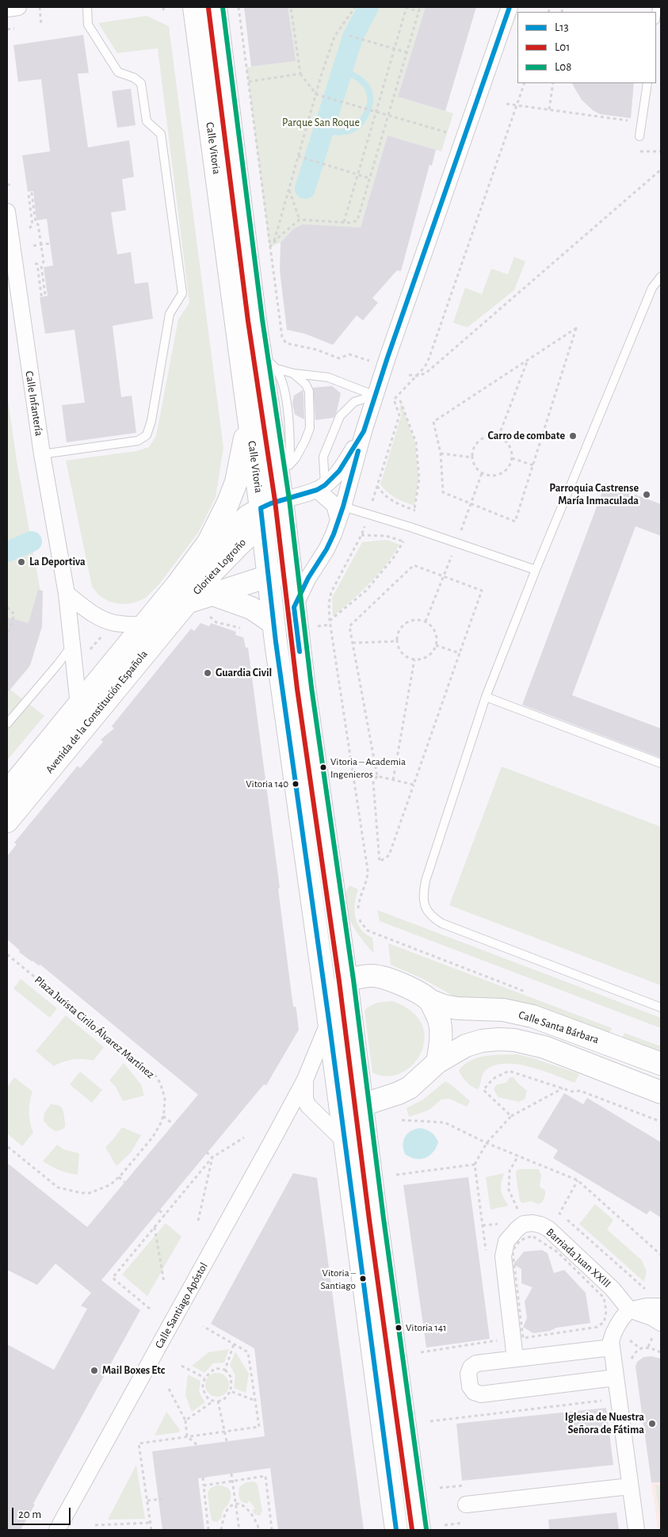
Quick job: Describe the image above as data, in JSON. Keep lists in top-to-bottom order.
{
  "streets": {
    "main road": [
      "Calle Vitoria",
      "Glorieta Logroño",
      "Avenida de la Constitución Española",
      "Calle Santa Bárbara"
    ],
    "street": ["Calle Infantería", "Barriada Juan XXIII", "Calle Santiago Apóstol"],
    "path": ["Plaza Jurista Cirilo Álvarez Martínez"]
  },
  "crossings": [
    ["Calle Vitoria", "Glorieta Logroño"],
    ["Calle Vitoria", "Calle Santiago Apóstol"],
    ["Calle Infantería", "Avenida de la Constitución Española"],
    ["Glorieta Logroño", "Avenida de la Constitución Española"]
  ],
  "parks": ["Parque San Roque"],
  "places": [
    "Carro de combate",
    "Parroquia Castrense María Inmaculada",
    "La Deportiva",
    "Guardia Civil",
    "Vitoria – Academia Ingenieros",
    "Vitoria 140",
    "Vitoria – Santiago",
    "Vitoria 141",
    "Mail Boxes Etc",
    "Iglesia de Nuestra Señora de Fátima"
  ],
  "lines": ["transit line L13", "transit line L08", "transit line L01"],
  "legend": ["L13", "L01", "L08"],
  "scale_bar": "20 m"
}
